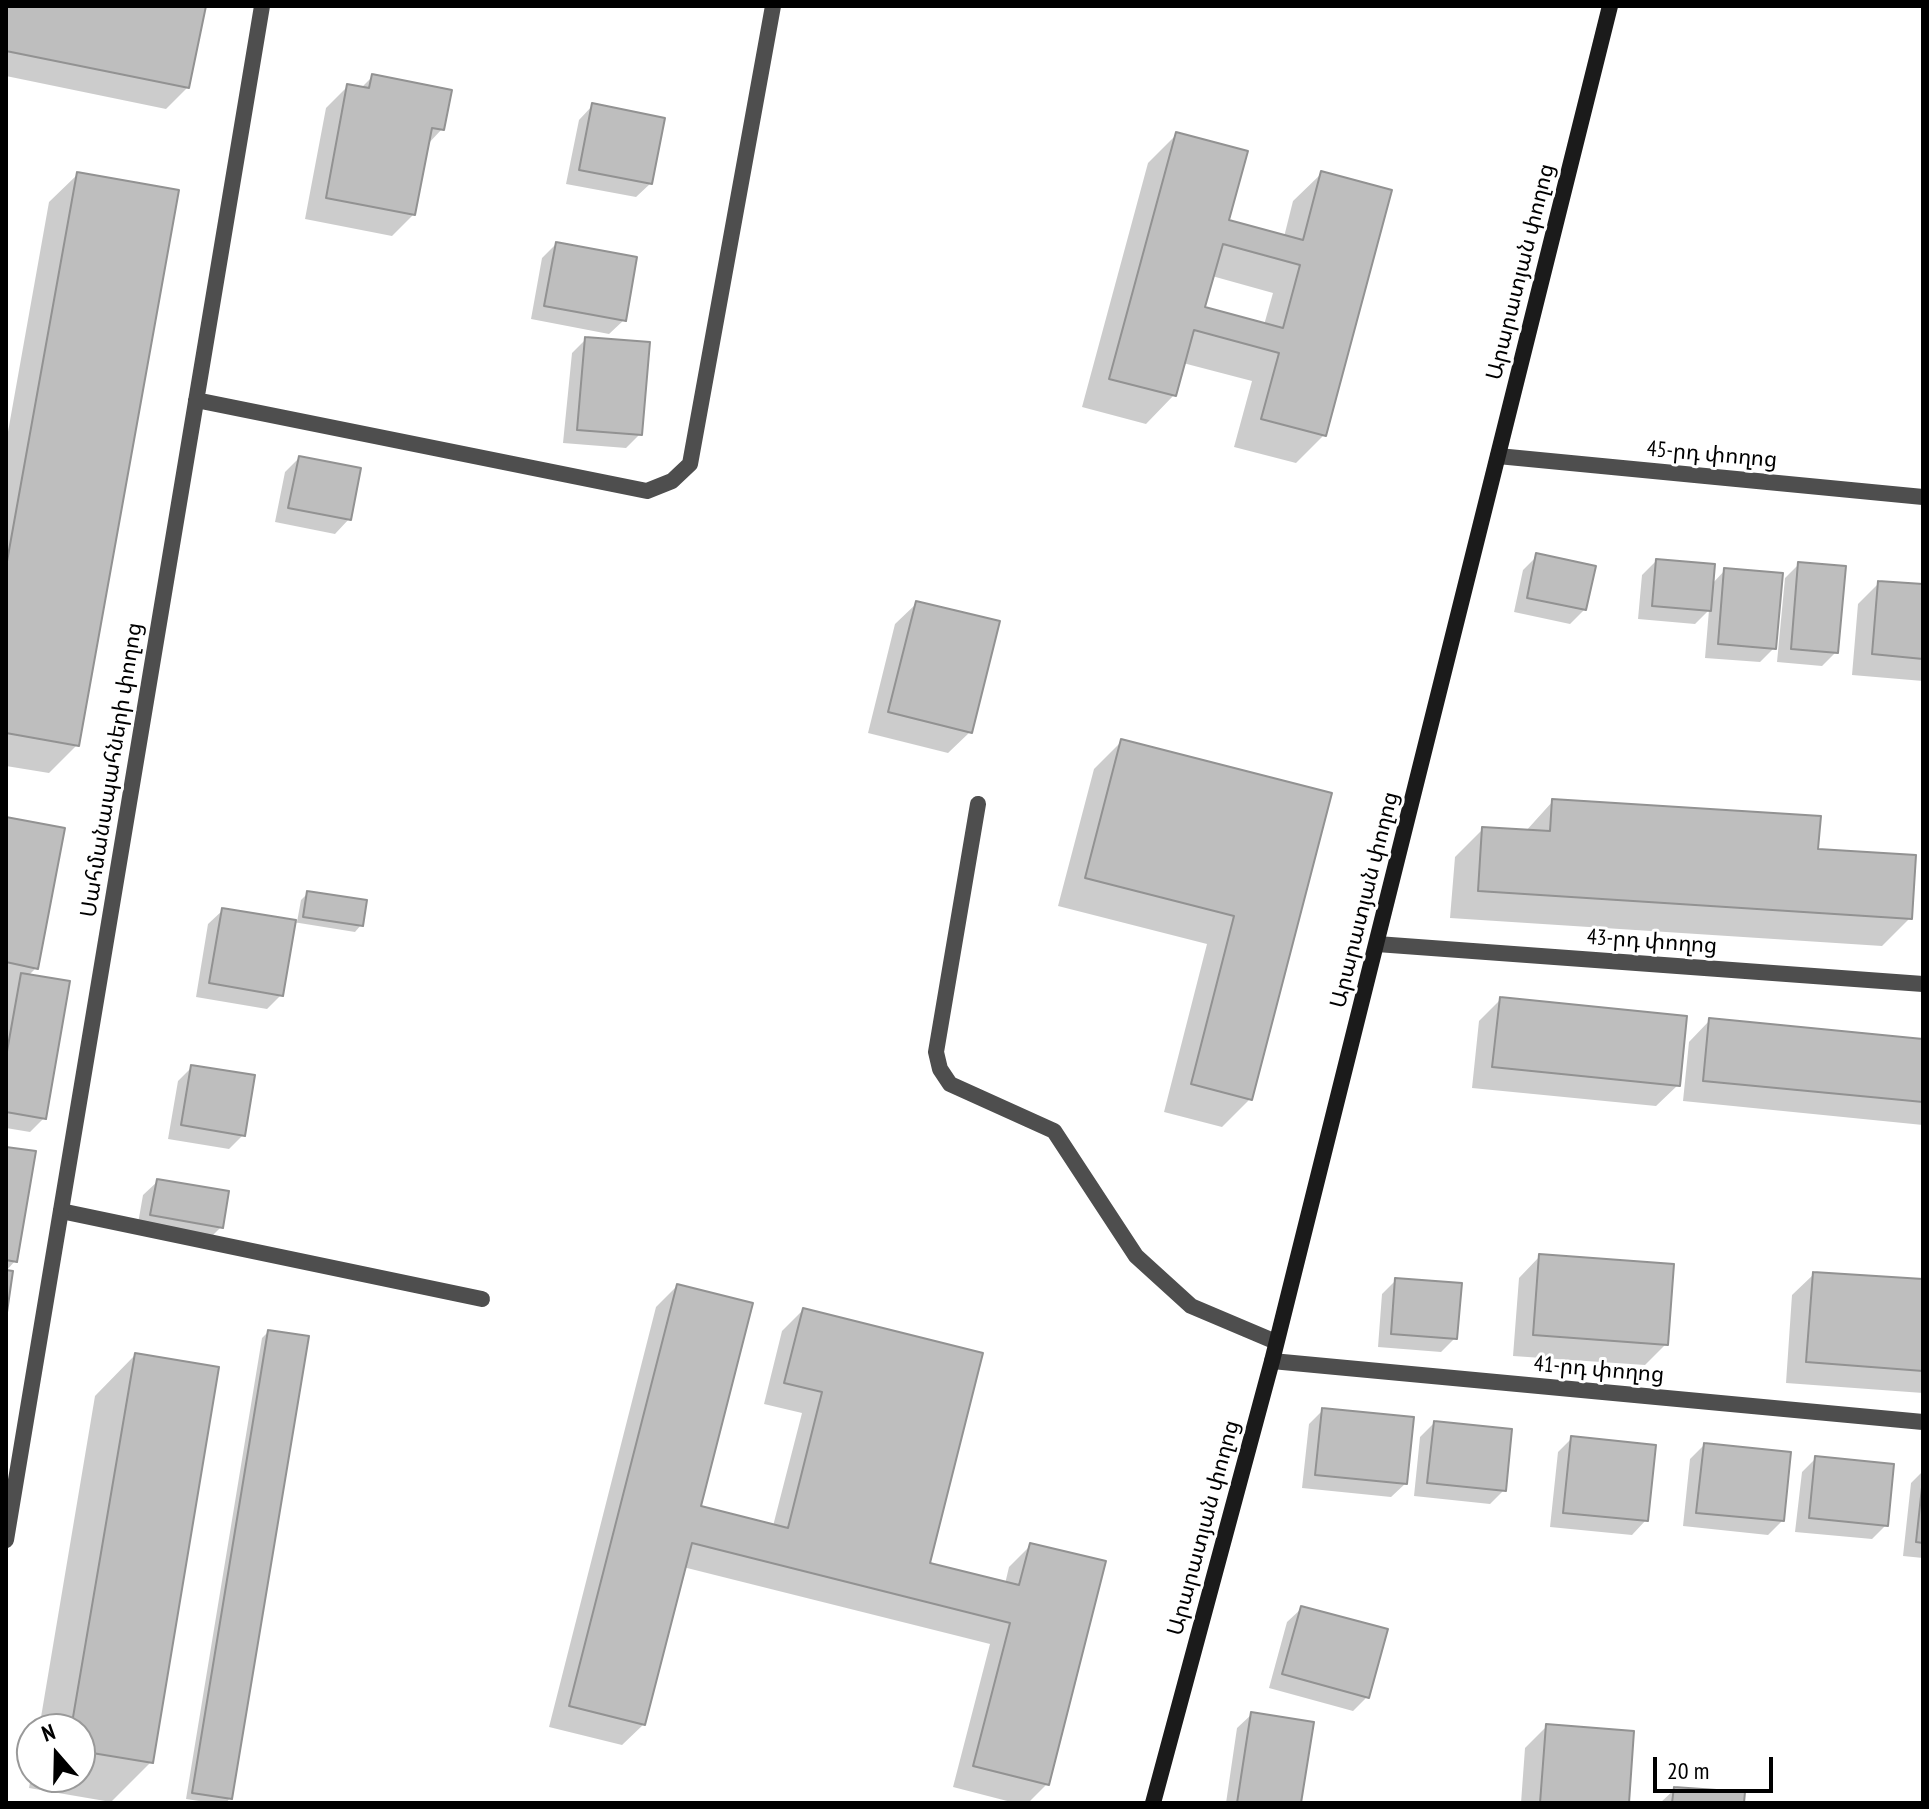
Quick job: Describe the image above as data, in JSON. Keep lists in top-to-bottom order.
{
  "streets": {
    "main road": ["Արարատյան փողոց"],
    "street": [
      "45-րդ փողոց",
      "Սահմանապահների փողոց",
      "43-րդ փողոց",
      "41-րդ փողոց"
    ]
  },
  "crossings": [
    ["Արարատյան փողոց", "45-րդ փողոց"],
    ["Արարատյան փողոց", "43-րդ փողոց"],
    ["Արարատյան փողոց", "41-րդ փողոց"]
  ],
  "scale_bar": "20 m",
  "north": "top"
}
